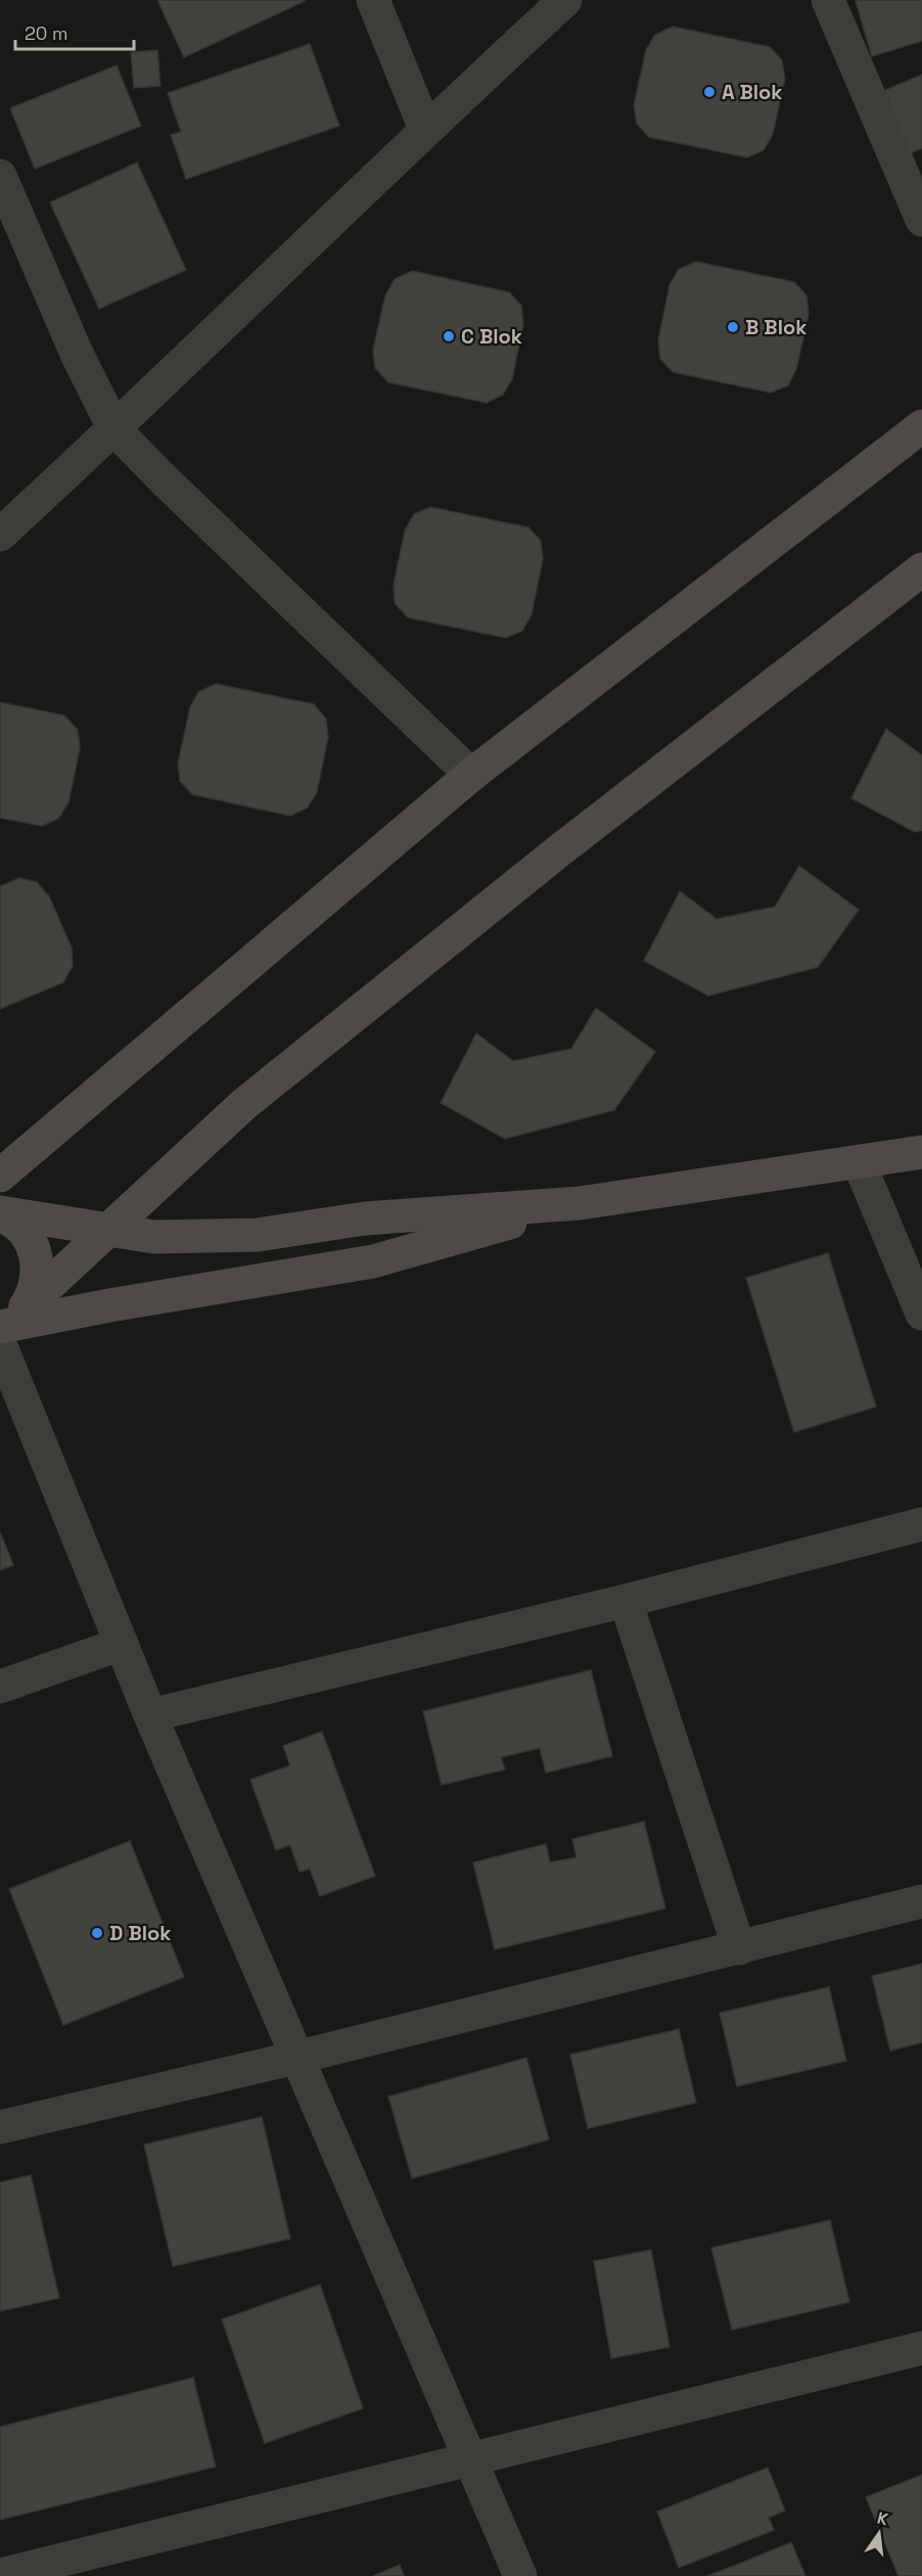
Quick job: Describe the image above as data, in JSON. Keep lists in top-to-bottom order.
{
  "places": [
    "A Blok",
    "B Blok",
    "C Blok",
    "D Blok"
  ],
  "scale_bar": "20 m",
  "north": "top"
}
